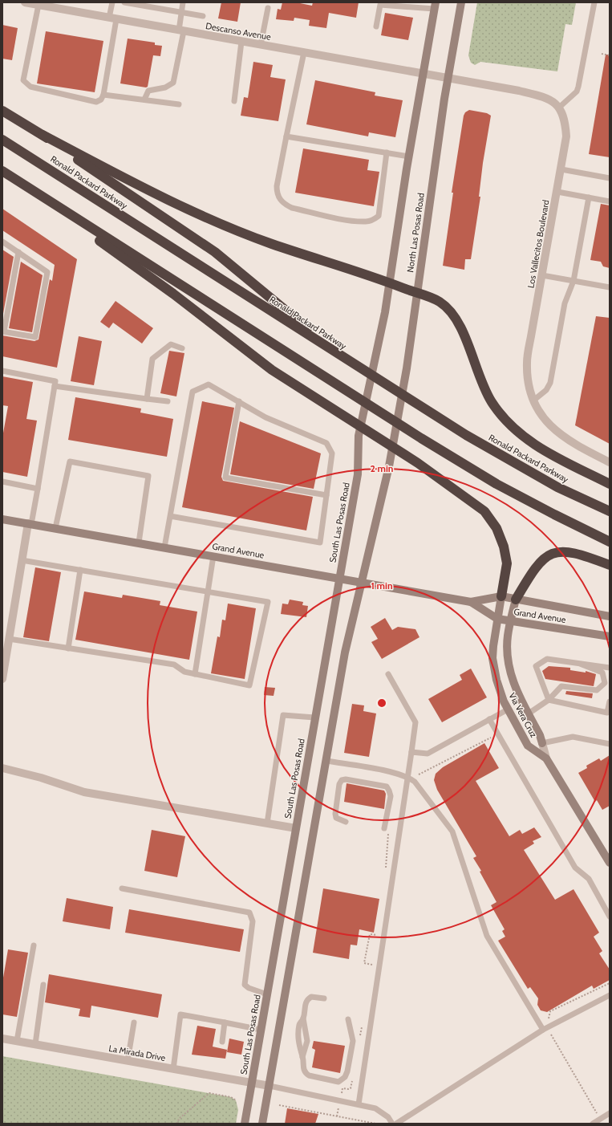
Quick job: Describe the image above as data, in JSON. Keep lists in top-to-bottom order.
{
  "streets": {
    "highway": ["Ronald Packard Parkway"],
    "main road": [
      "North Las Posas Road",
      "South Las Posas Road",
      "Grand Avenue",
      "Via Vera Cruz"
    ],
    "street": ["Descanso Avenue", "Los Vallecitos Boulevard", "La Mirada Drive"]
  },
  "crossings": [
    ["Descanso Avenue", "North Las Posas Road"],
    ["North Las Posas Road", "South Las Posas Road"],
    ["North Las Posas Road", "Grand Avenue"],
    ["South Las Posas Road", "Grand Avenue"],
    ["South Las Posas Road", "La Mirada Drive"],
    ["Grand Avenue", "Via Vera Cruz"]
  ],
  "rings": ["2 min", "1 min"]
}
